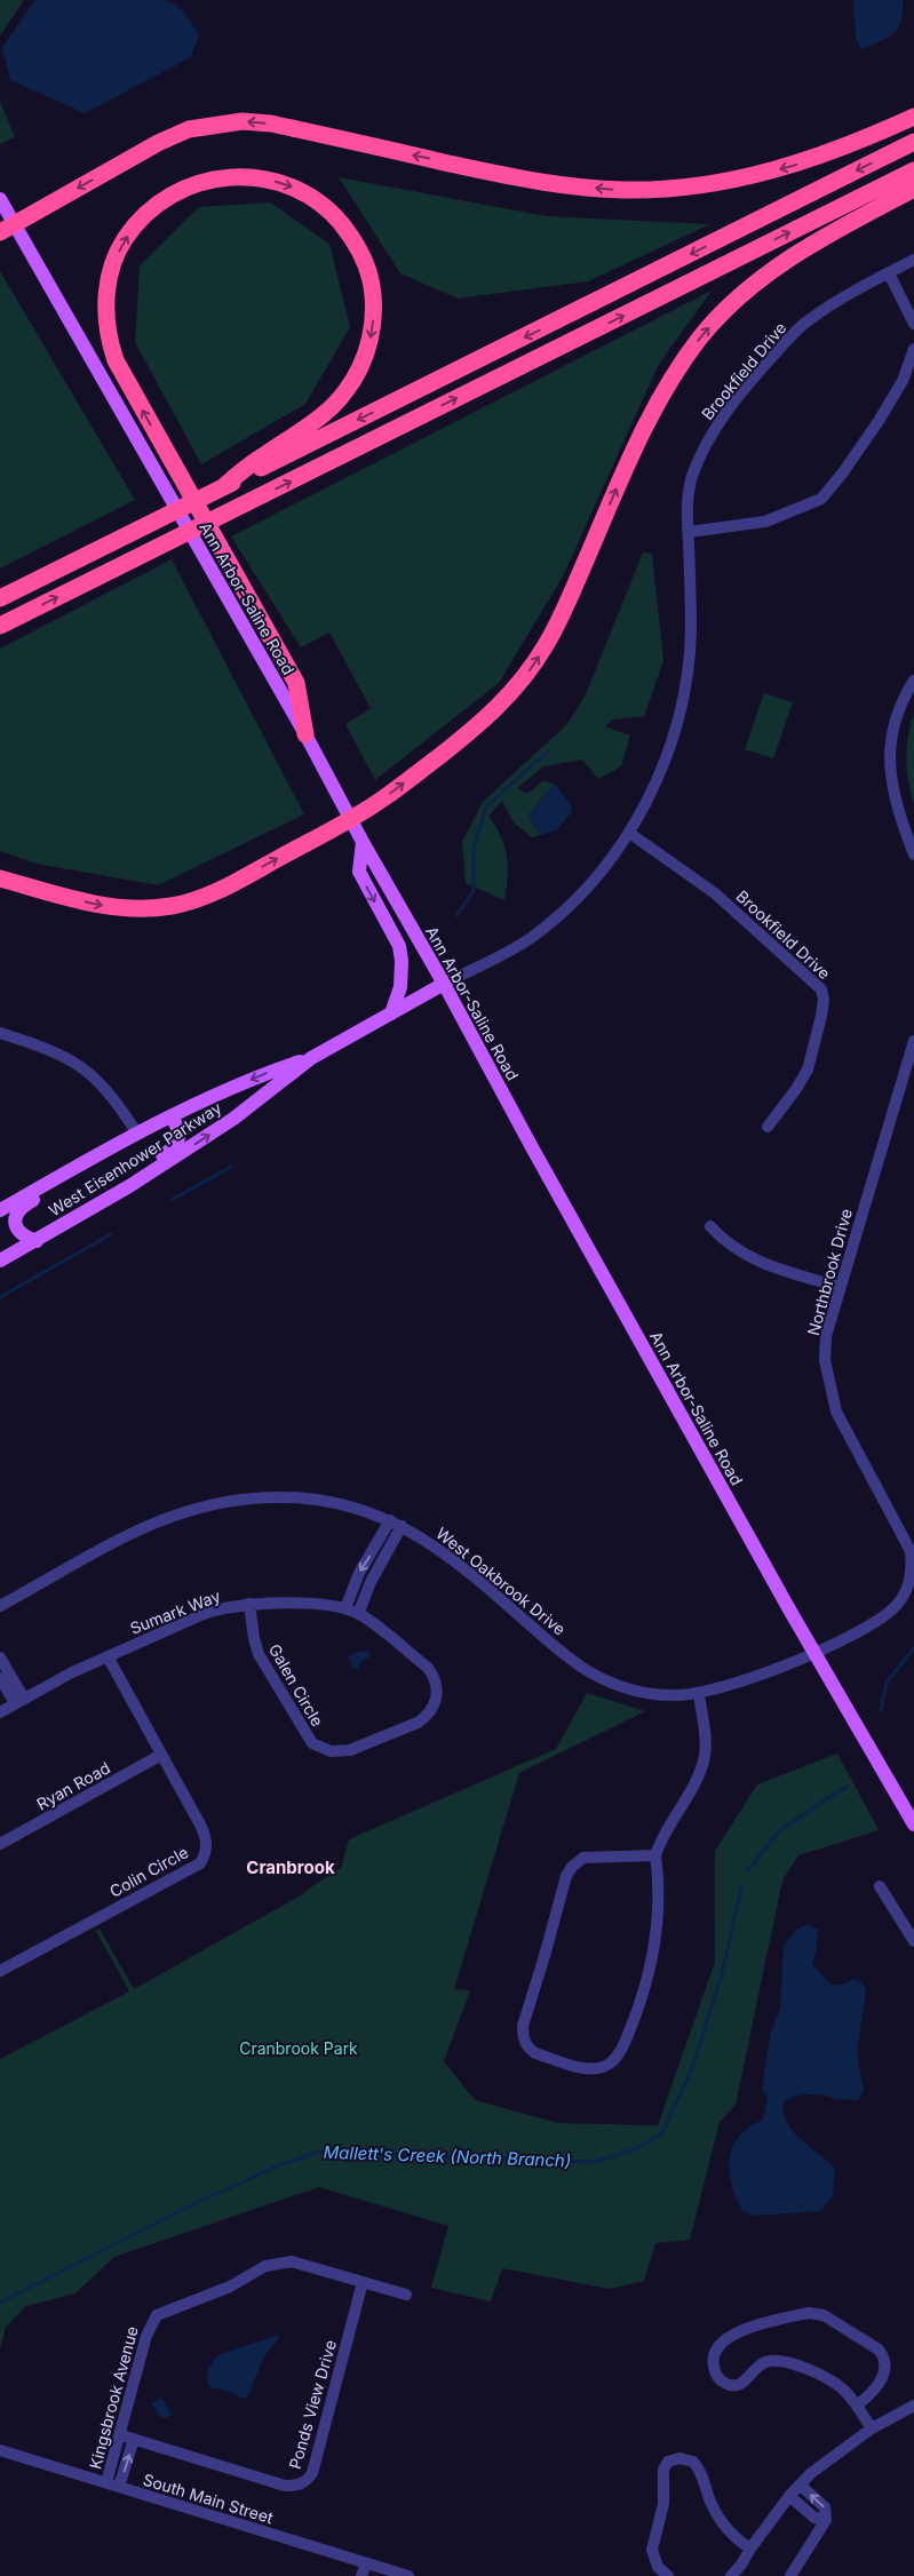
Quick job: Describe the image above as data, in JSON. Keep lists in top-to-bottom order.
{
  "streets": {
    "main road": ["Ann Arbor-Saline Road", "West Eisenhower Parkway"],
    "street": [
      "Brookfield Drive",
      "Northbrook Drive",
      "West Oakbrook Drive",
      "Sumark Way",
      "Galen Circle",
      "Ryan Road",
      "Colin Circle",
      "Kingsbrook Avenue",
      "Ponds View Drive",
      "South Main Street"
    ]
  },
  "crossings": [
    ["Brookfield Drive", "Ann Arbor-Saline Road"],
    ["Brookfield Drive", "West Eisenhower Parkway"],
    ["Ann Arbor-Saline Road", "West Eisenhower Parkway"],
    ["Ann Arbor-Saline Road", "Northbrook Drive"],
    ["Ann Arbor-Saline Road", "West Oakbrook Drive"],
    ["Northbrook Drive", "West Oakbrook Drive"],
    ["Sumark Way", "Galen Circle"],
    ["Sumark Way", "Colin Circle"],
    ["Ryan Road", "Colin Circle"],
    ["Kingsbrook Avenue", "Ponds View Drive"],
    ["Kingsbrook Avenue", "South Main Street"]
  ],
  "districts": ["Cranbrook"],
  "water": ["Mallett's Creek (North Branch)"],
  "parks": ["Cranbrook Park"]
}
